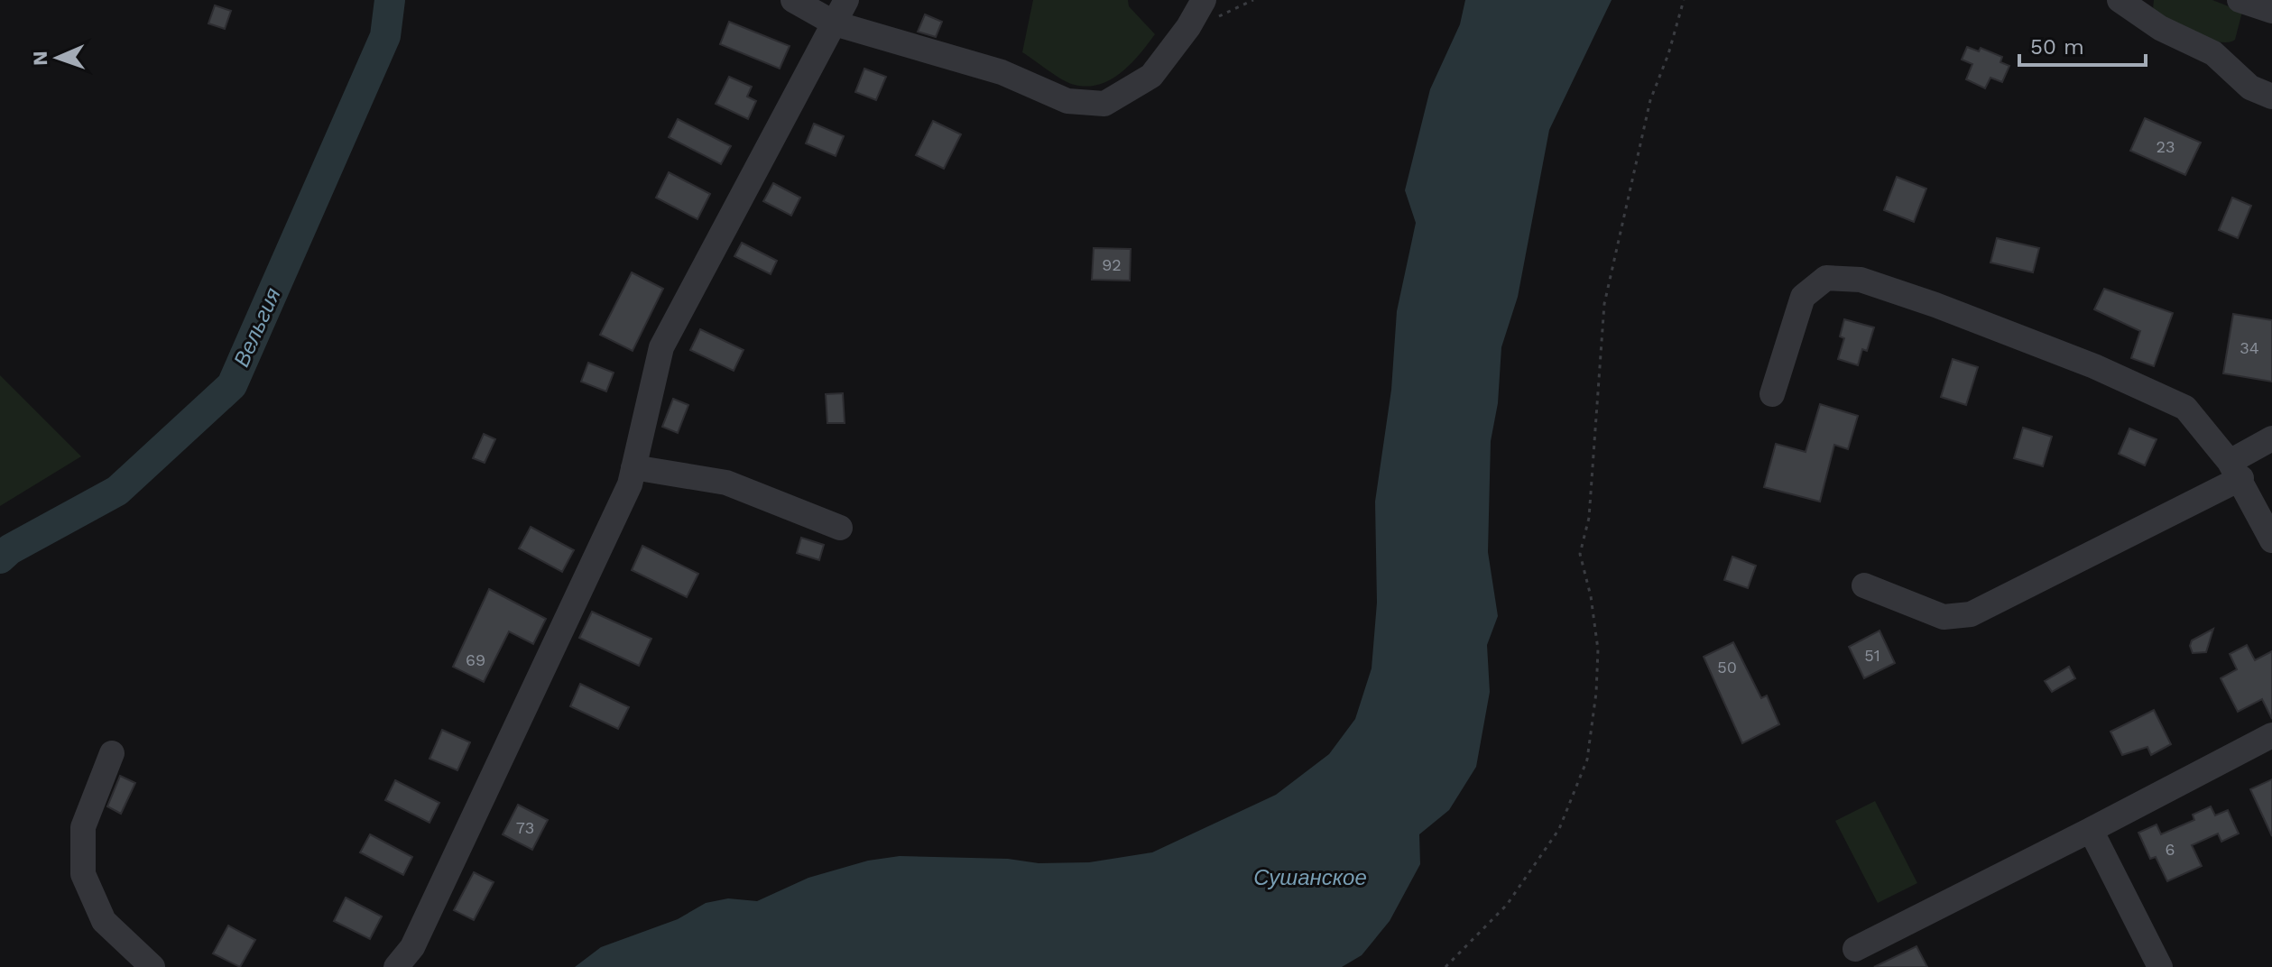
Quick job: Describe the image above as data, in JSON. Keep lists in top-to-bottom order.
{
  "water": ["Вельгия", "Сушанское"],
  "house_numbers": [
    "23",
    "92",
    "34",
    "51",
    "69",
    "50",
    "73",
    "6"
  ],
  "scale_bar": "50 m",
  "north": "left"
}
